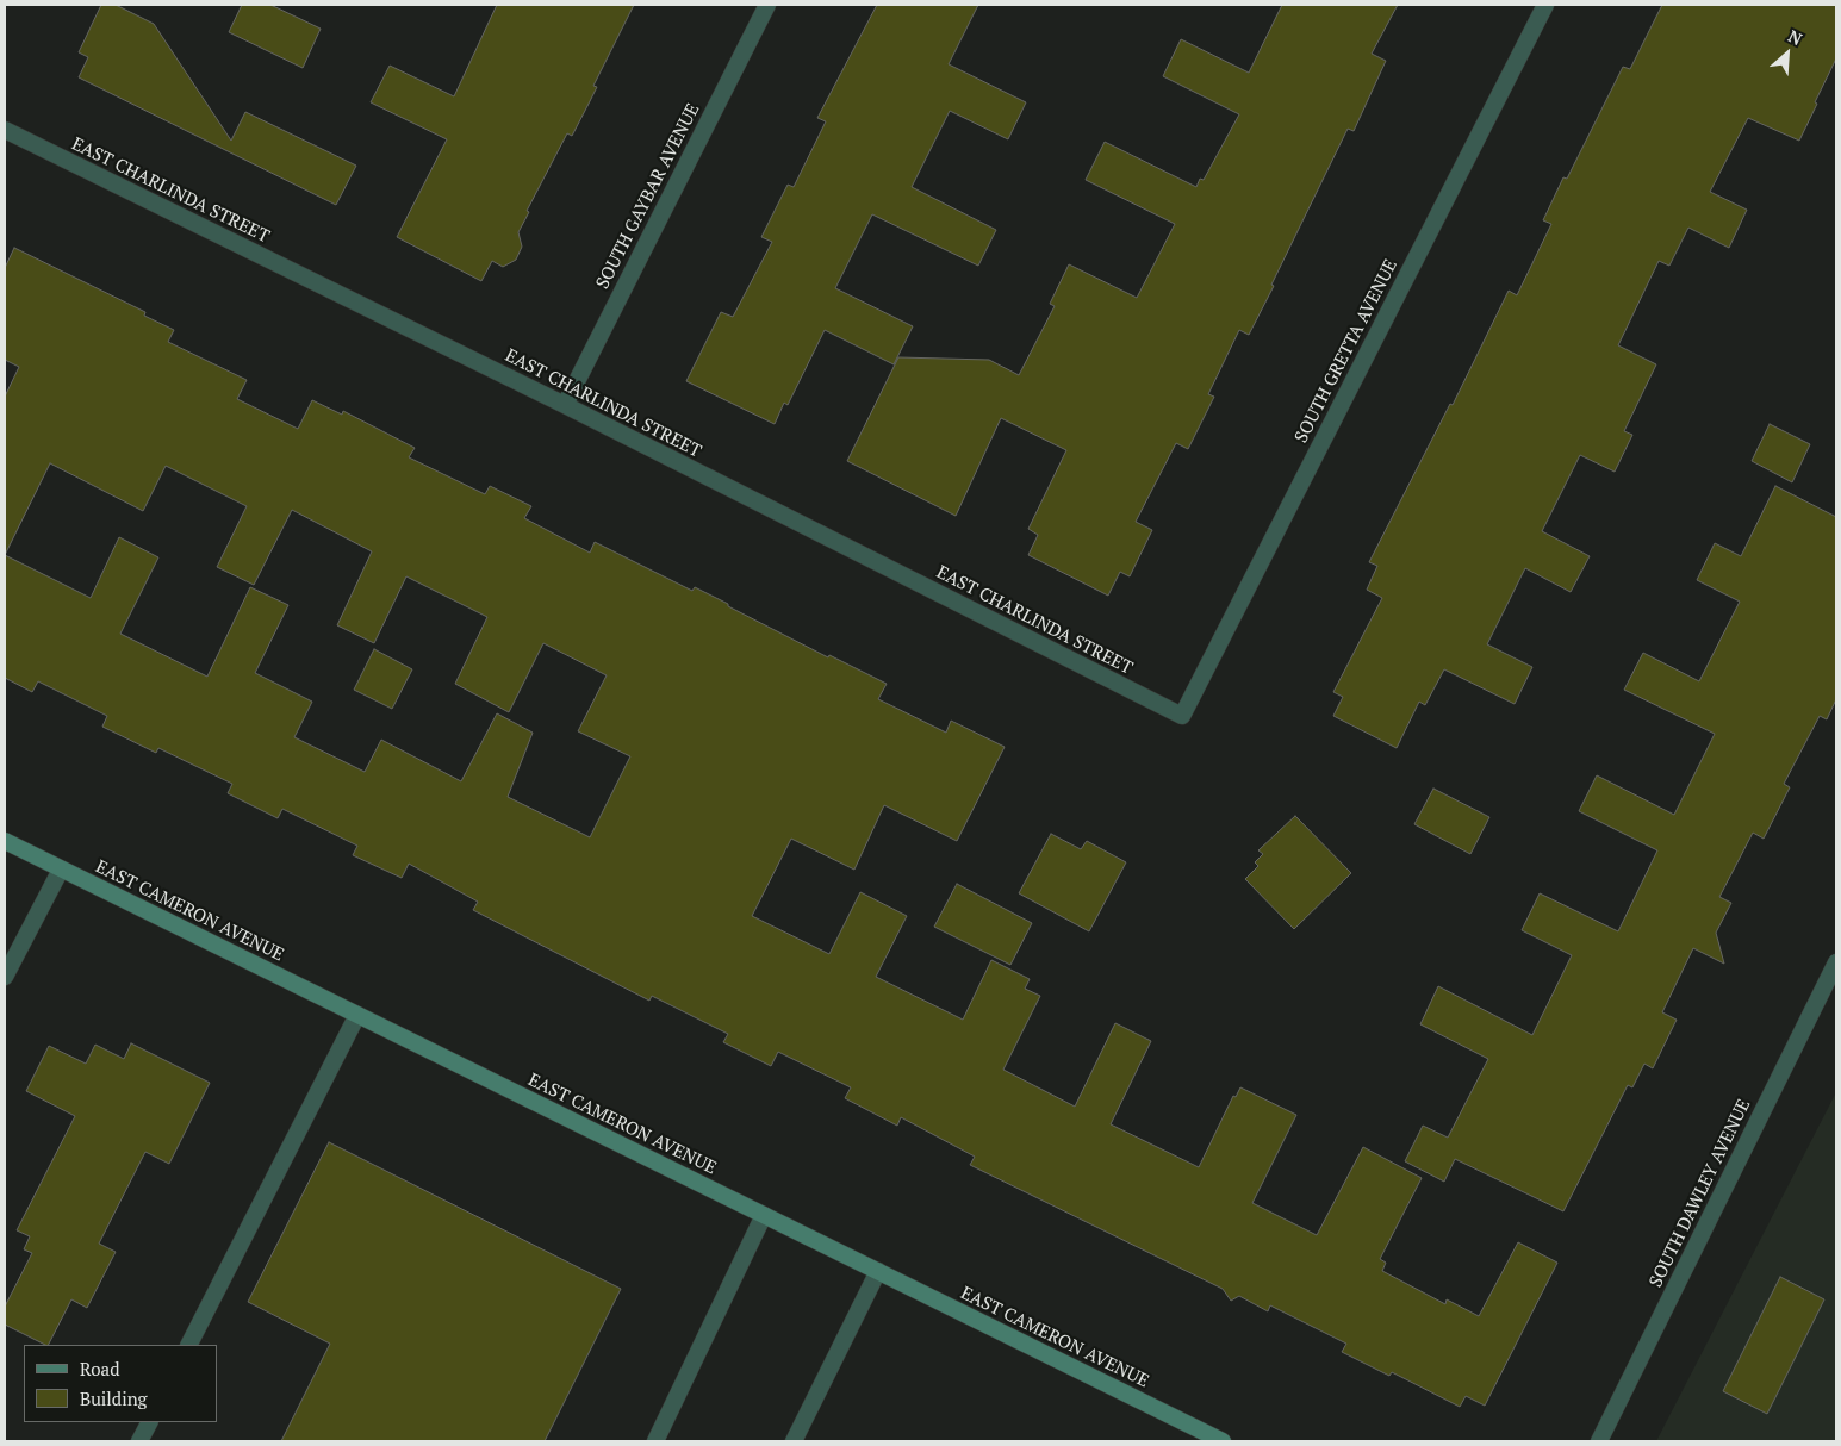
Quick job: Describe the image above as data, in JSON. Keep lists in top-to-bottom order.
{
  "streets": {
    "main road": ["EAST CAMERON AVENUE"],
    "street": [
      "EAST CHARLINDA STREET",
      "SOUTH GAYBAR AVENUE",
      "SOUTH GRETTA AVENUE",
      "SOUTH DAWLEY AVENUE"
    ]
  },
  "crossings": [
    ["EAST CHARLINDA STREET", "SOUTH GAYBAR AVENUE"],
    ["EAST CHARLINDA STREET", "SOUTH GRETTA AVENUE"]
  ],
  "legend": ["Road", "Building"],
  "north": "top right"
}
